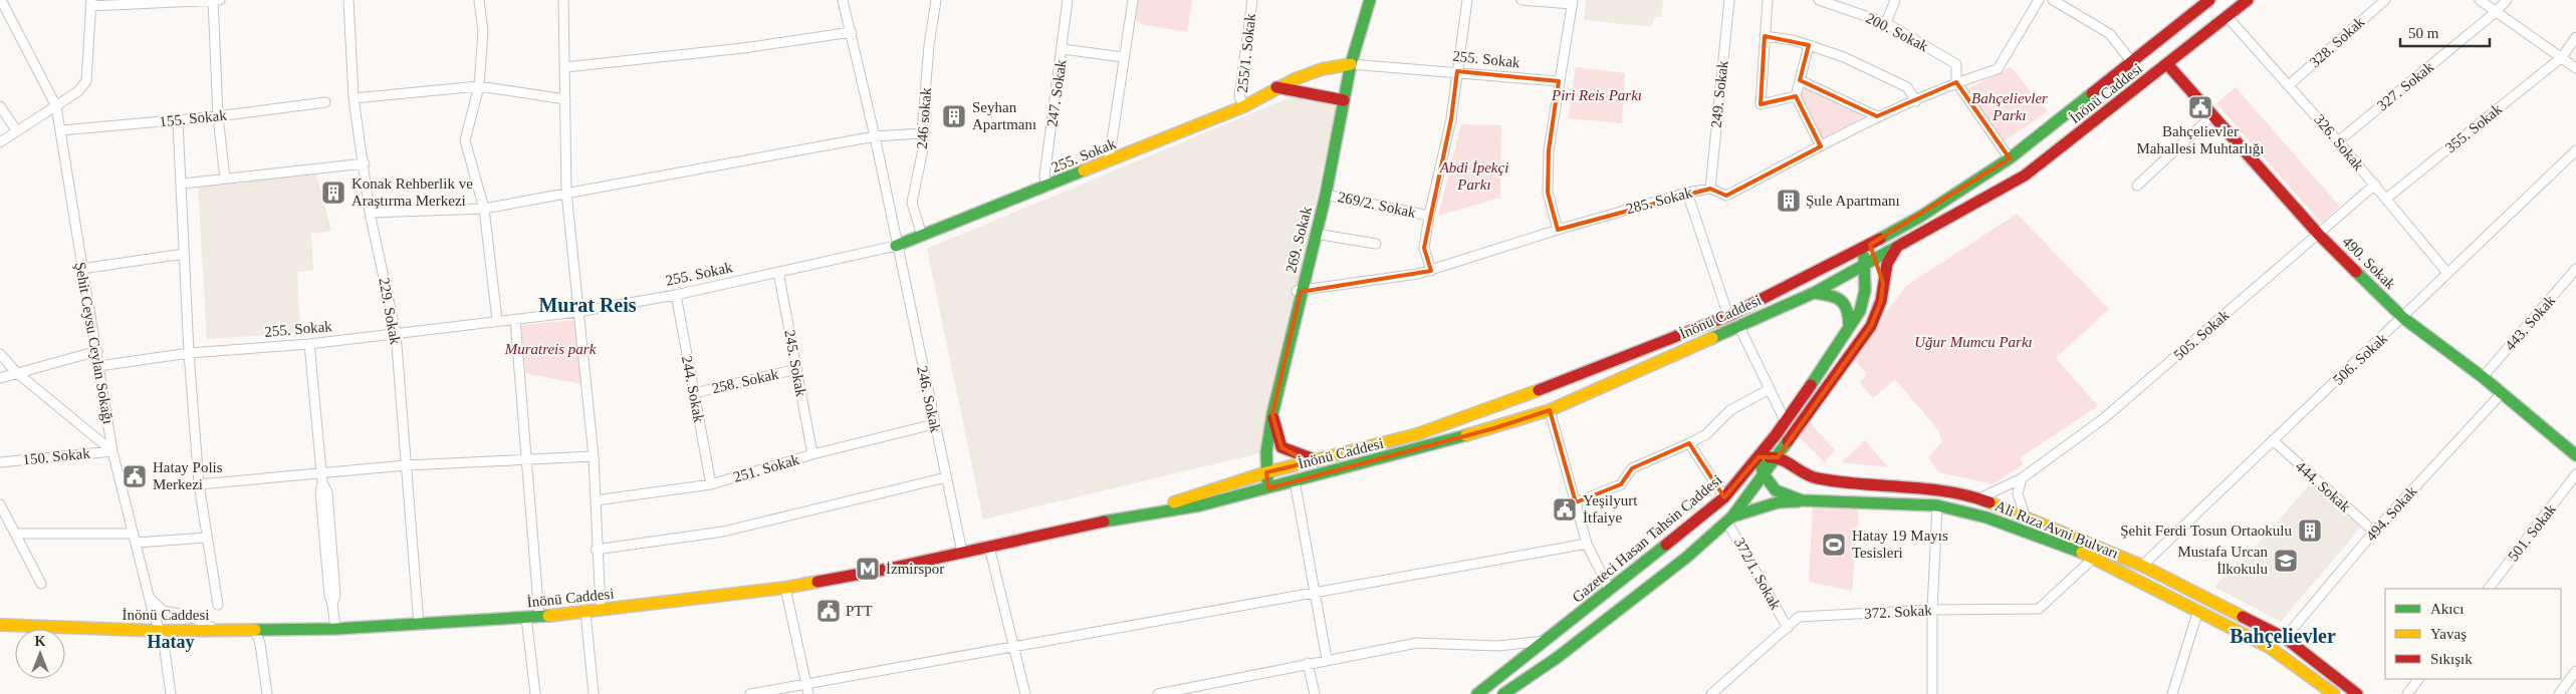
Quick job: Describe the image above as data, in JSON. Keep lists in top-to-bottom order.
{
  "streets": {
    "main road": [
      "255. Sokak",
      "İnönü Caddesi",
      "269. Sokak",
      "490. Sokak",
      "Ali Rıza Avni Bulvarı",
      "Gazeteci Hasan Tahsin Caddesi"
    ],
    "street": [
      "200. Sokak",
      "328. Sokak",
      "255/1. Sokak",
      "327. Sokak",
      "247. Sokak",
      "249. Sokak",
      "155. Sokak",
      "246 sokak",
      "355. Sokak",
      "326. Sokak",
      "285. Sokak",
      "269/2. Sokak",
      "229. Sokak",
      "443. Sokak",
      "505. Sokak",
      "Şehit Ceysu Ceylan Sokağı",
      "506. Sokak",
      "245. Sokak",
      "258. Sokak",
      "244. Sokak",
      "246. Sokak",
      "150. Sokak",
      "251. Sokak",
      "444. Sokak",
      "494. Sokak",
      "501. Sokak",
      "372/1. Sokak",
      "372. Sokak"
    ]
  },
  "crossings": [
    ["200. Sokak", "285. Sokak"],
    ["328. Sokak", "326. Sokak"],
    ["255/1. Sokak", "255. Sokak"],
    ["255. Sokak", "247. Sokak"],
    ["255. Sokak", "246 sokak"],
    ["255. Sokak", "269. Sokak"],
    ["255. Sokak", "229. Sokak"],
    ["255. Sokak", "Şehit Ceysu Ceylan Sokağı"],
    ["255. Sokak", "245. Sokak"],
    ["255. Sokak", "244. Sokak"],
    ["255. Sokak", "246. Sokak"],
    ["327. Sokak", "326. Sokak"],
    ["İnönü Caddesi", "326. Sokak"],
    ["İnönü Caddesi", "269. Sokak"],
    ["İnönü Caddesi", "490. Sokak"],
    ["İnönü Caddesi", "229. Sokak"],
    ["İnönü Caddesi", "Şehit Ceysu Ceylan Sokağı"],
    ["İnönü Caddesi", "246. Sokak"],
    ["İnönü Caddesi", "Gazeteci Hasan Tahsin Caddesi"],
    ["249. Sokak", "285. Sokak"],
    ["155. Sokak", "Şehit Ceysu Ceylan Sokağı"],
    ["355. Sokak", "326. Sokak"],
    ["326. Sokak", "505. Sokak"],
    ["326. Sokak", "506. Sokak"],
    ["285. Sokak", "269. Sokak"],
    ["269/2. Sokak", "269. Sokak"],
    ["490. Sokak", "443. Sokak"],
    ["490. Sokak", "505. Sokak"],
    ["490. Sokak", "506. Sokak"],
    ["490. Sokak", "494. Sokak"],
    ["505. Sokak", "Ali Rıza Avni Bulvarı"],
    ["Şehit Ceysu Ceylan Sokağı", "150. Sokak"],
    ["506. Sokak", "444. Sokak"],
    ["506. Sokak", "Ali Rıza Avni Bulvarı"],
    ["245. Sokak", "258. Sokak"],
    ["245. Sokak", "251. Sokak"],
    ["258. Sokak", "244. Sokak"],
    ["244. Sokak", "251. Sokak"],
    ["246. Sokak", "251. Sokak"],
    ["444. Sokak", "494. Sokak"],
    ["494. Sokak", "Ali Rıza Avni Bulvarı"],
    ["Ali Rıza Avni Bulvarı", "Gazeteci Hasan Tahsin Caddesi"],
    ["Ali Rıza Avni Bulvarı", "372. Sokak"],
    ["372/1. Sokak", "372. Sokak"]
  ],
  "districts": ["Murat Reis", "Bahçelievler", "Hatay"],
  "parks": [
    "Piri Reis Parkı",
    "Bahçelievler Parkı",
    "Abdi İpekçi Parkı",
    "Uğur Mumcu Parkı",
    "Muratreis park"
  ],
  "places": {
    "public building": [
      "Bahçelievler Mahallesi Muhtarlığı",
      "Hatay Polis Merkezi",
      "Yeşilyurt İtfaiye",
      "PTT"
    ],
    "building": [
      "Seyhan Apartmanı",
      "Konak Rehberlik ve Araştırma Merkezi",
      "Şule Apartmanı",
      "Şehit Ferdi Tosun Ortaokulu"
    ],
    "sports": ["Hatay 19 Mayıs Tesisleri"],
    "school or university": ["Mustafa Urcan İlkokulu"],
    "metro station": ["İzmirspor"]
  },
  "legend": ["Akıcı", "Yavaş", "Sıkışık"],
  "scale_bar": "50 m",
  "north": "top"
}
